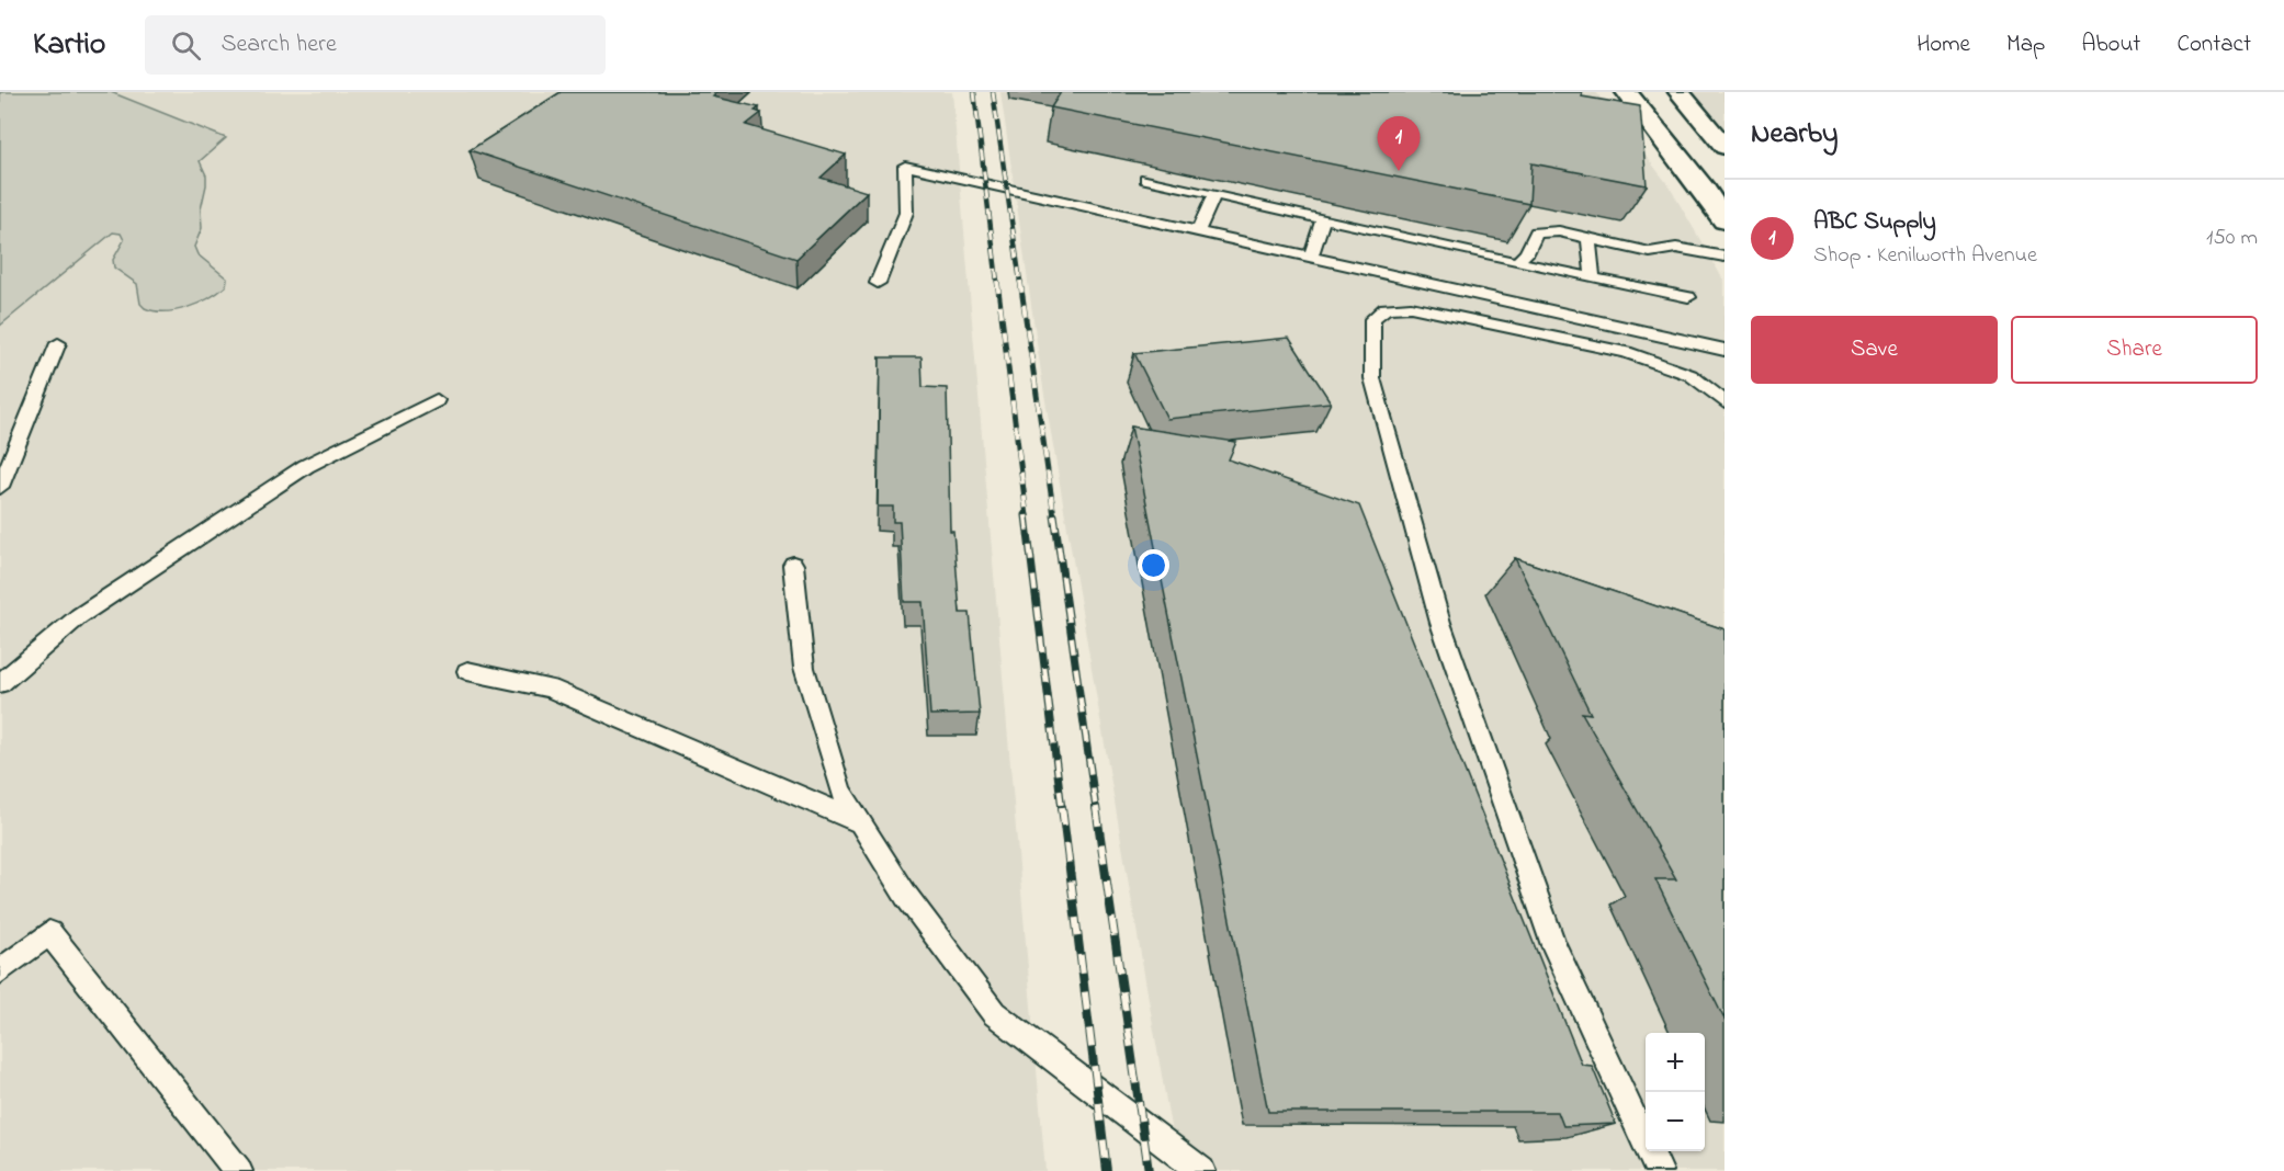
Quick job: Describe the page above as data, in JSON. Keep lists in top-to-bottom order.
{
  "page": {
    "header": "Kartio",
    "search": "Search here",
    "nav": [
      "Home",
      "Map",
      "About",
      "Contact"
    ],
    "heading": "Nearby",
    "pins": "1",
    "list": [
      {
        "mark": "1",
        "name": "ABC Supply",
        "note": "Shop · Kenilworth Avenue",
        "value": "150 m"
      }
    ],
    "buttons": ["Save", "Share"],
    "map_buttons": ["+", "−"]
  }
}
